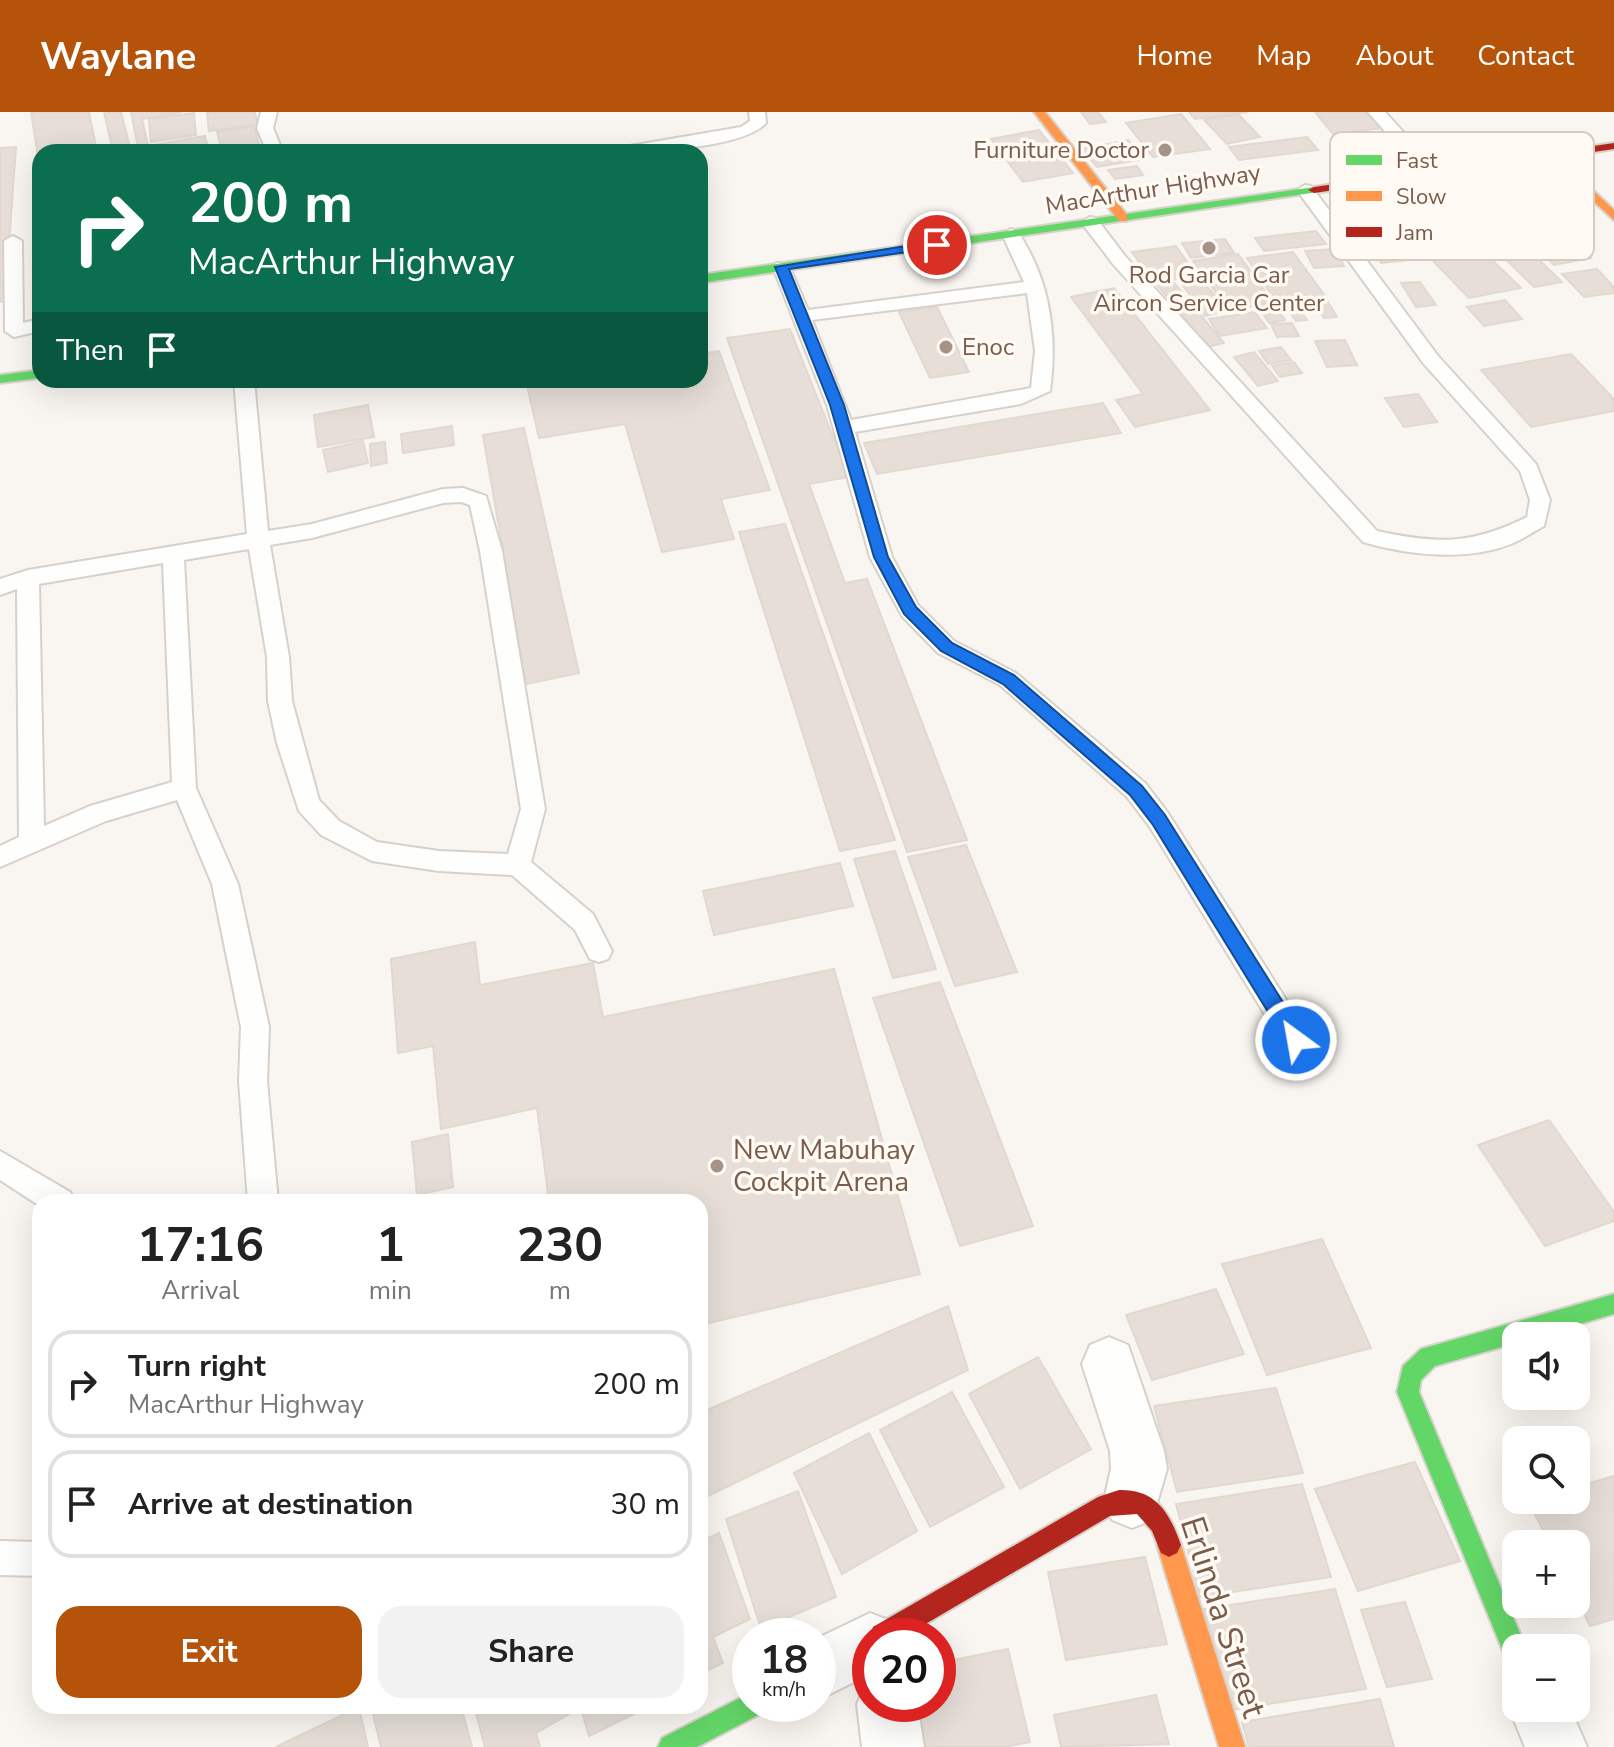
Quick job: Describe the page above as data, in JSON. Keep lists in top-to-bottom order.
{
  "streets": {
    "main road": ["MacArthur Highway", "Erlinda Street"]
  },
  "places": [
    "Furniture Doctor",
    "Rod Garcia Car Aircon Service Center",
    "Enoc",
    "New Mabuhay Cockpit Arena"
  ],
  "legend": ["Fast", "Slow", "Jam"],
  "page": {
    "header": "Waylane",
    "nav": [
      "Home",
      "Map",
      "About",
      "Contact"
    ],
    "turn": ["200 m", "MacArthur Highway"],
    "then": "Then",
    "eta": [
      "17:16",
      "Arrival",
      "1",
      "min",
      "230",
      "m"
    ],
    "map_buttons": ["+", "−"],
    "list": [
      {
        "name": "Turn right",
        "note": "MacArthur Highway",
        "value": "200 m"
      },
      {
        "name": "Arrive at destination",
        "value": "30 m"
      }
    ],
    "buttons": ["Exit", "Share"],
    "speed": "18 km/h",
    "limit": "20"
  }
}
